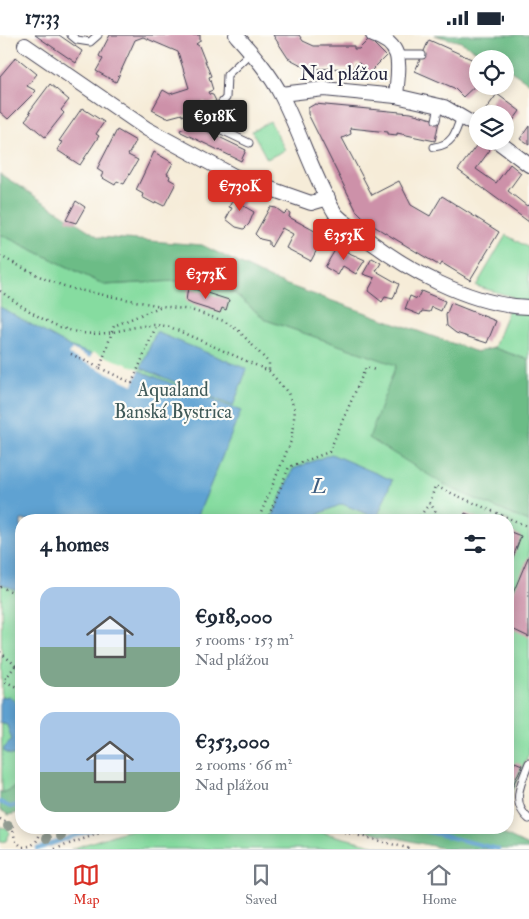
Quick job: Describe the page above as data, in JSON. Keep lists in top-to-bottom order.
{
  "streets": {
    "street": ["Nad plážou"]
  },
  "water": ["L"],
  "parks": ["Aqualand Banská Bystrica"],
  "page": {
    "status": "17:33",
    "price": [
      "€918K",
      "€730K",
      "€353K",
      "€373K"
    ],
    "heading": "4 homes",
    "list": [
      {
        "name": "€918,000",
        "note": "5 rooms · 153 m² · Nad plážou"
      },
      {
        "name": "€353,000",
        "note": "2 rooms · 66 m² · Nad plážou"
      }
    ],
    "tabs": ["Map", "Saved", "Home"]
  }
}
